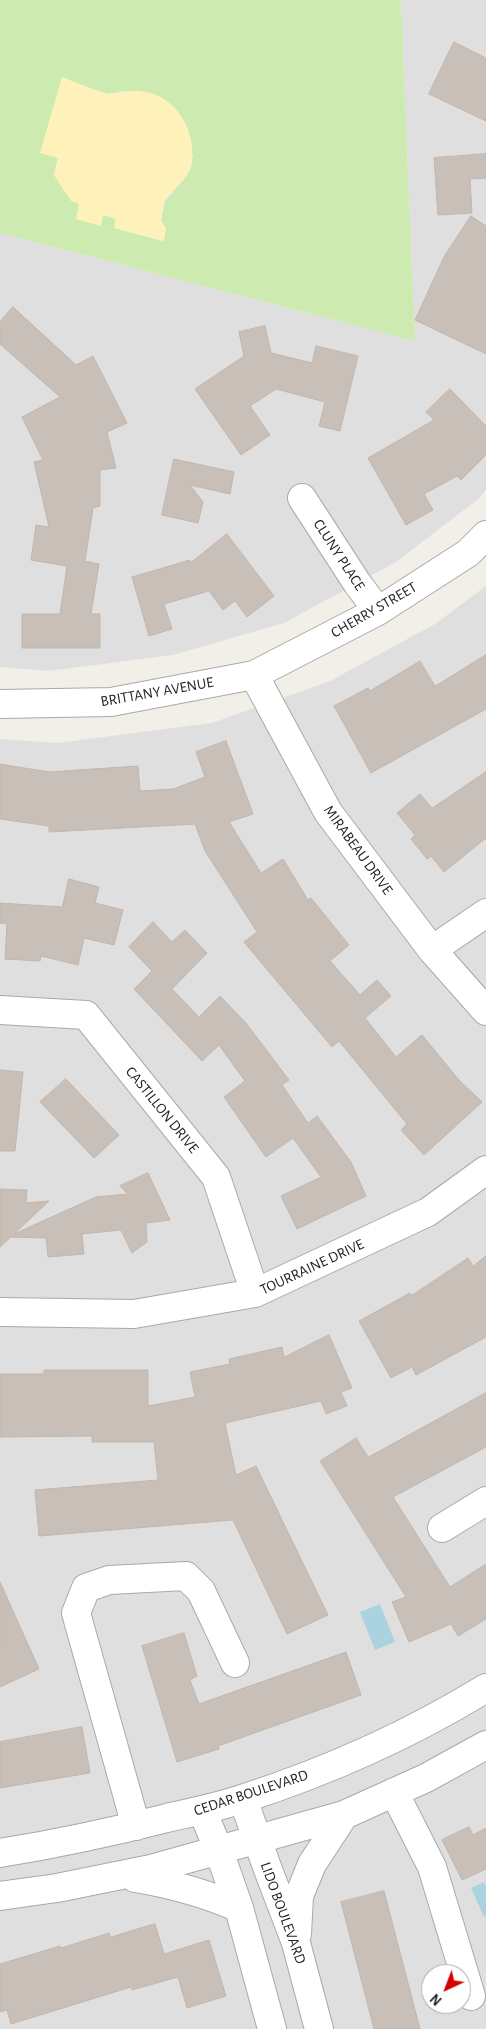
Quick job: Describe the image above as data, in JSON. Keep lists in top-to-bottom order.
{
  "streets": {
    "street": [
      "CLUNY PLACE",
      "CHERRY STREET",
      "BRITTANY AVENUE",
      "MIRABEAU DRIVE",
      "CASTILLON DRIVE",
      "TOURRAINE DRIVE",
      "CEDAR BOULEVARD",
      "LIDO BOULEVARD"
    ]
  },
  "crossings": [
    ["CLUNY PLACE", "CHERRY STREET"],
    ["CHERRY STREET", "BRITTANY AVENUE"],
    ["CHERRY STREET", "MIRABEAU DRIVE"],
    ["BRITTANY AVENUE", "MIRABEAU DRIVE"],
    ["CASTILLON DRIVE", "TOURRAINE DRIVE"],
    ["CEDAR BOULEVARD", "LIDO BOULEVARD"]
  ],
  "north": "bottom left"
}
